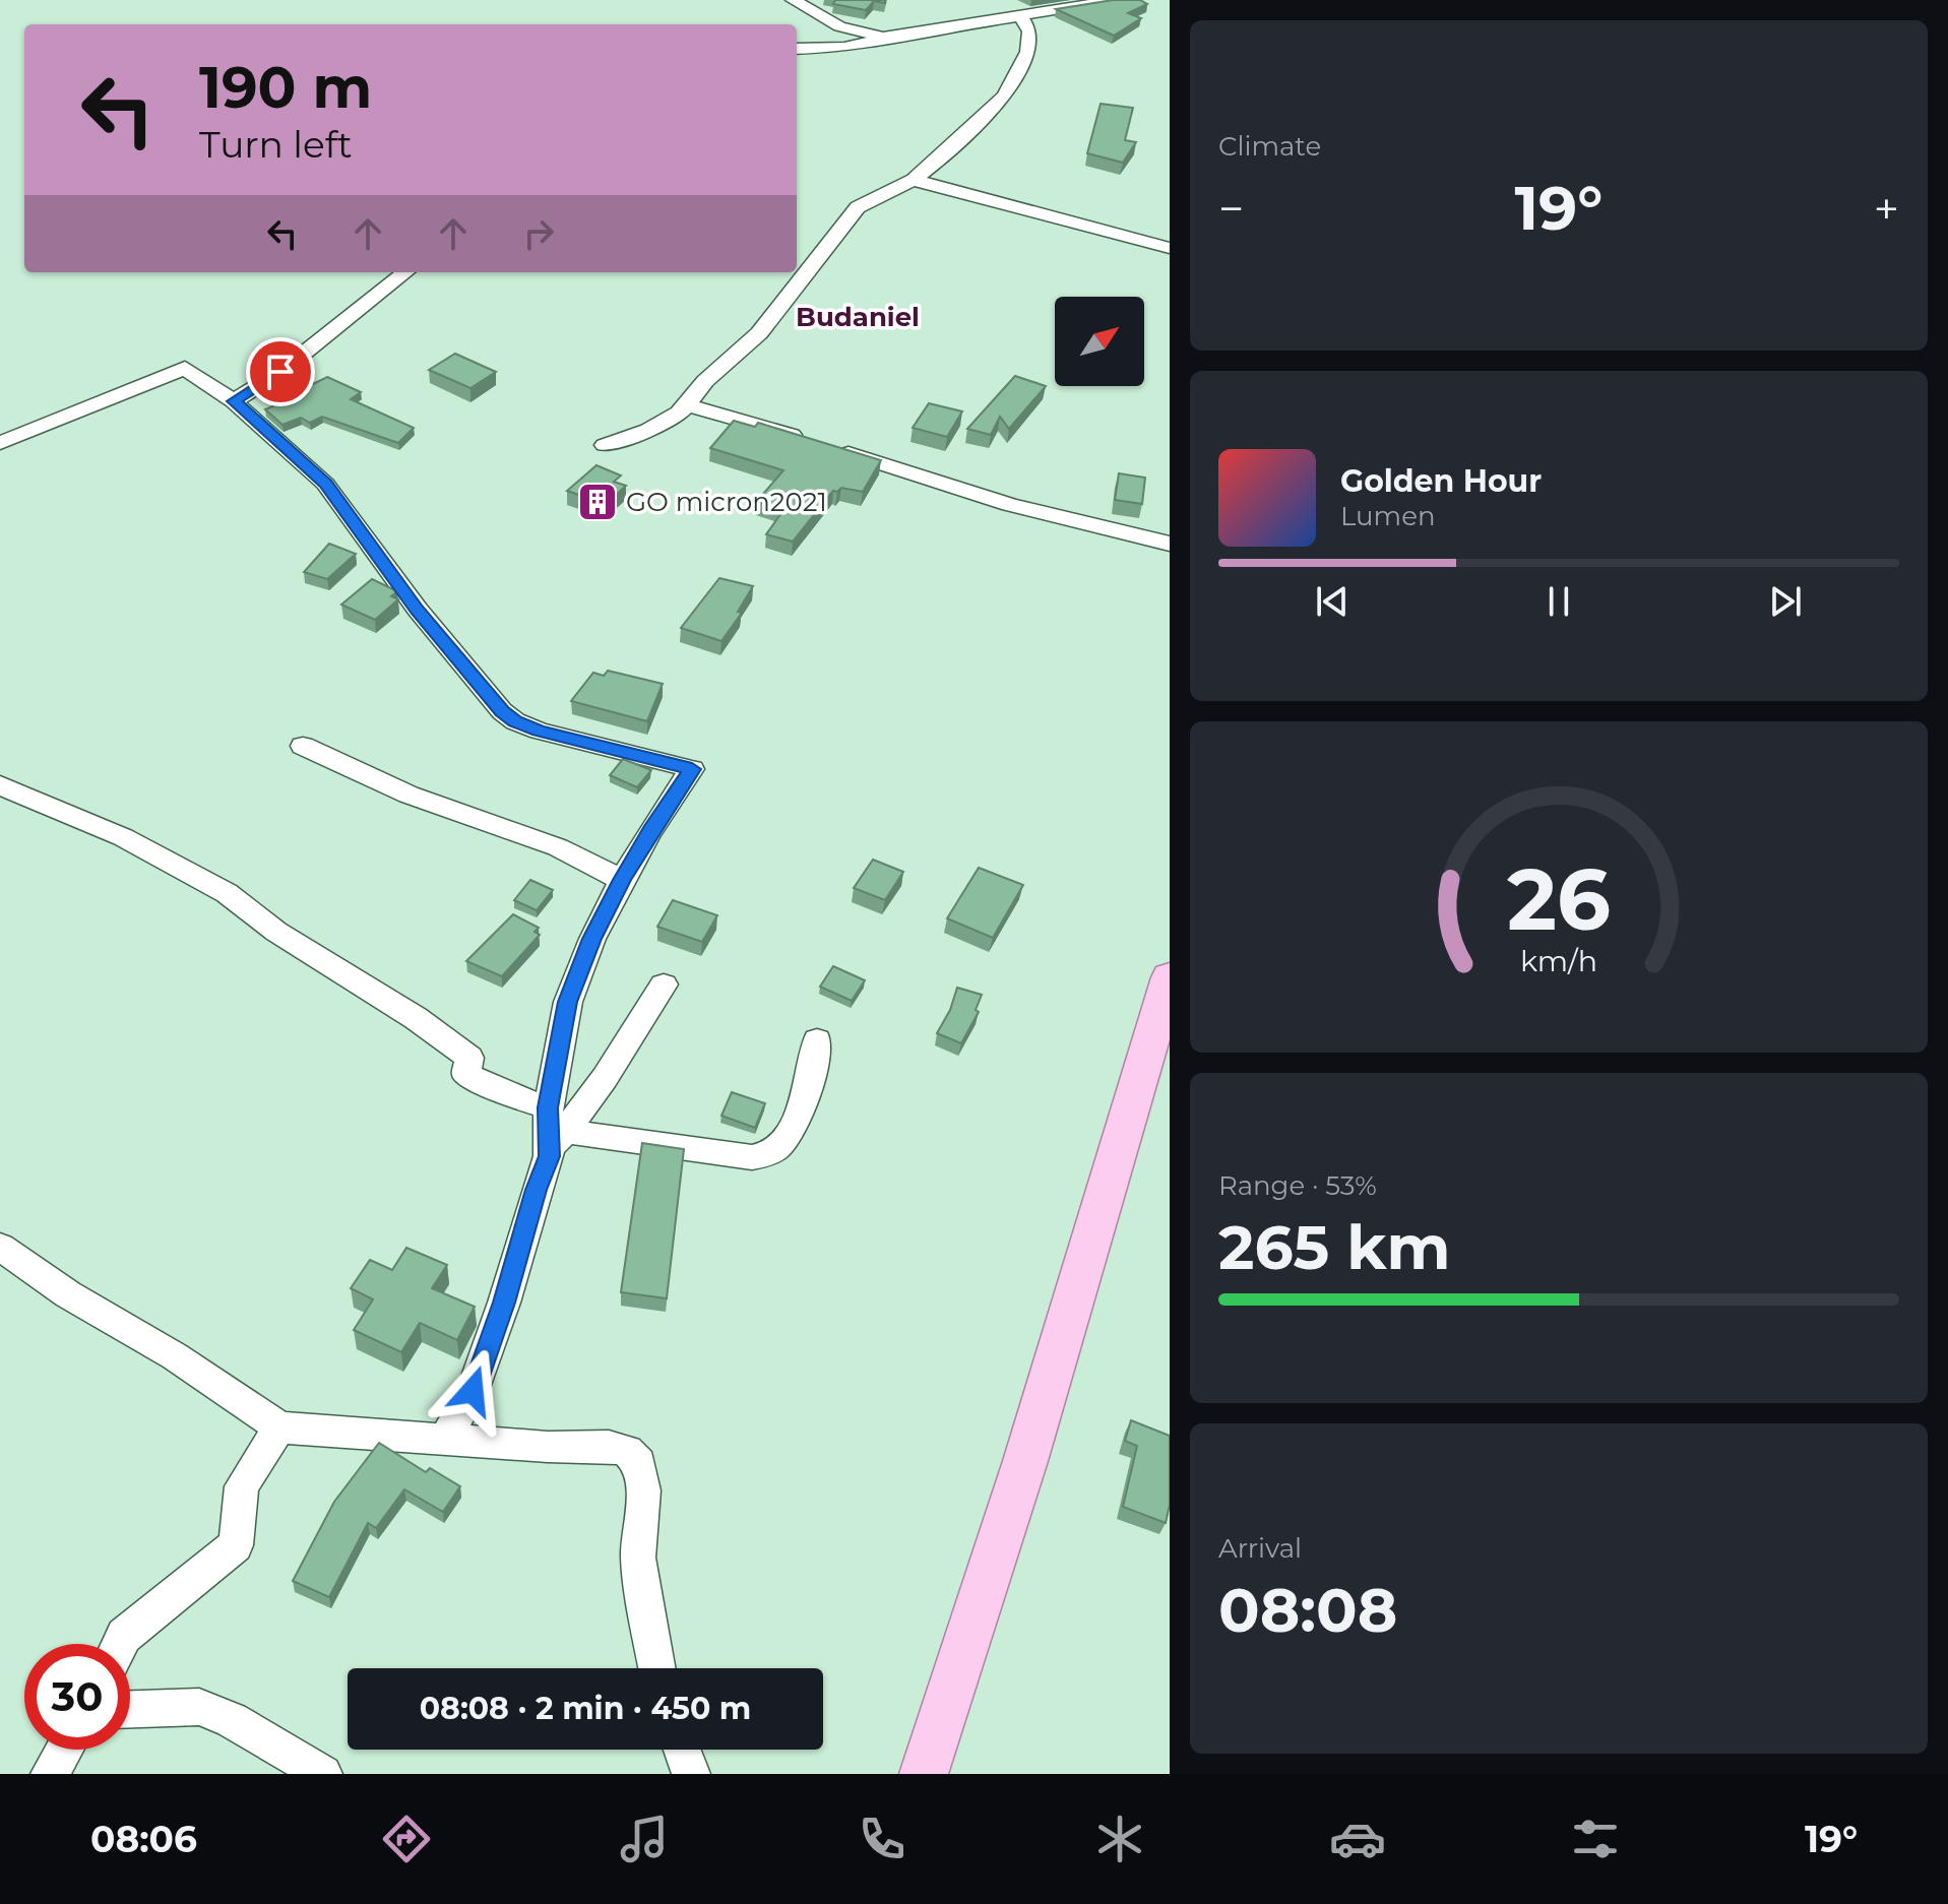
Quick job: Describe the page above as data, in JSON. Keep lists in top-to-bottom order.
{
  "districts": ["Budaniel"],
  "places": {
    "building": ["GO micron2021"]
  },
  "north": "top right",
  "page": {
    "tile": [
      "Climate",
      ["Range · 53%", "265 km"],
      ["Arrival", "08:08"]
    ],
    "turn": ["190 m", "Turn left"],
    "heat": ["−", "19°", "+"],
    "song": ["Golden Hour", "Lumen"],
    "limit": "30",
    "trip": "08:08 · 2 min · 450 m",
    "tabs": ["08:06", "19°"],
    "gauge": ["26", "km/h"]
  }
}
